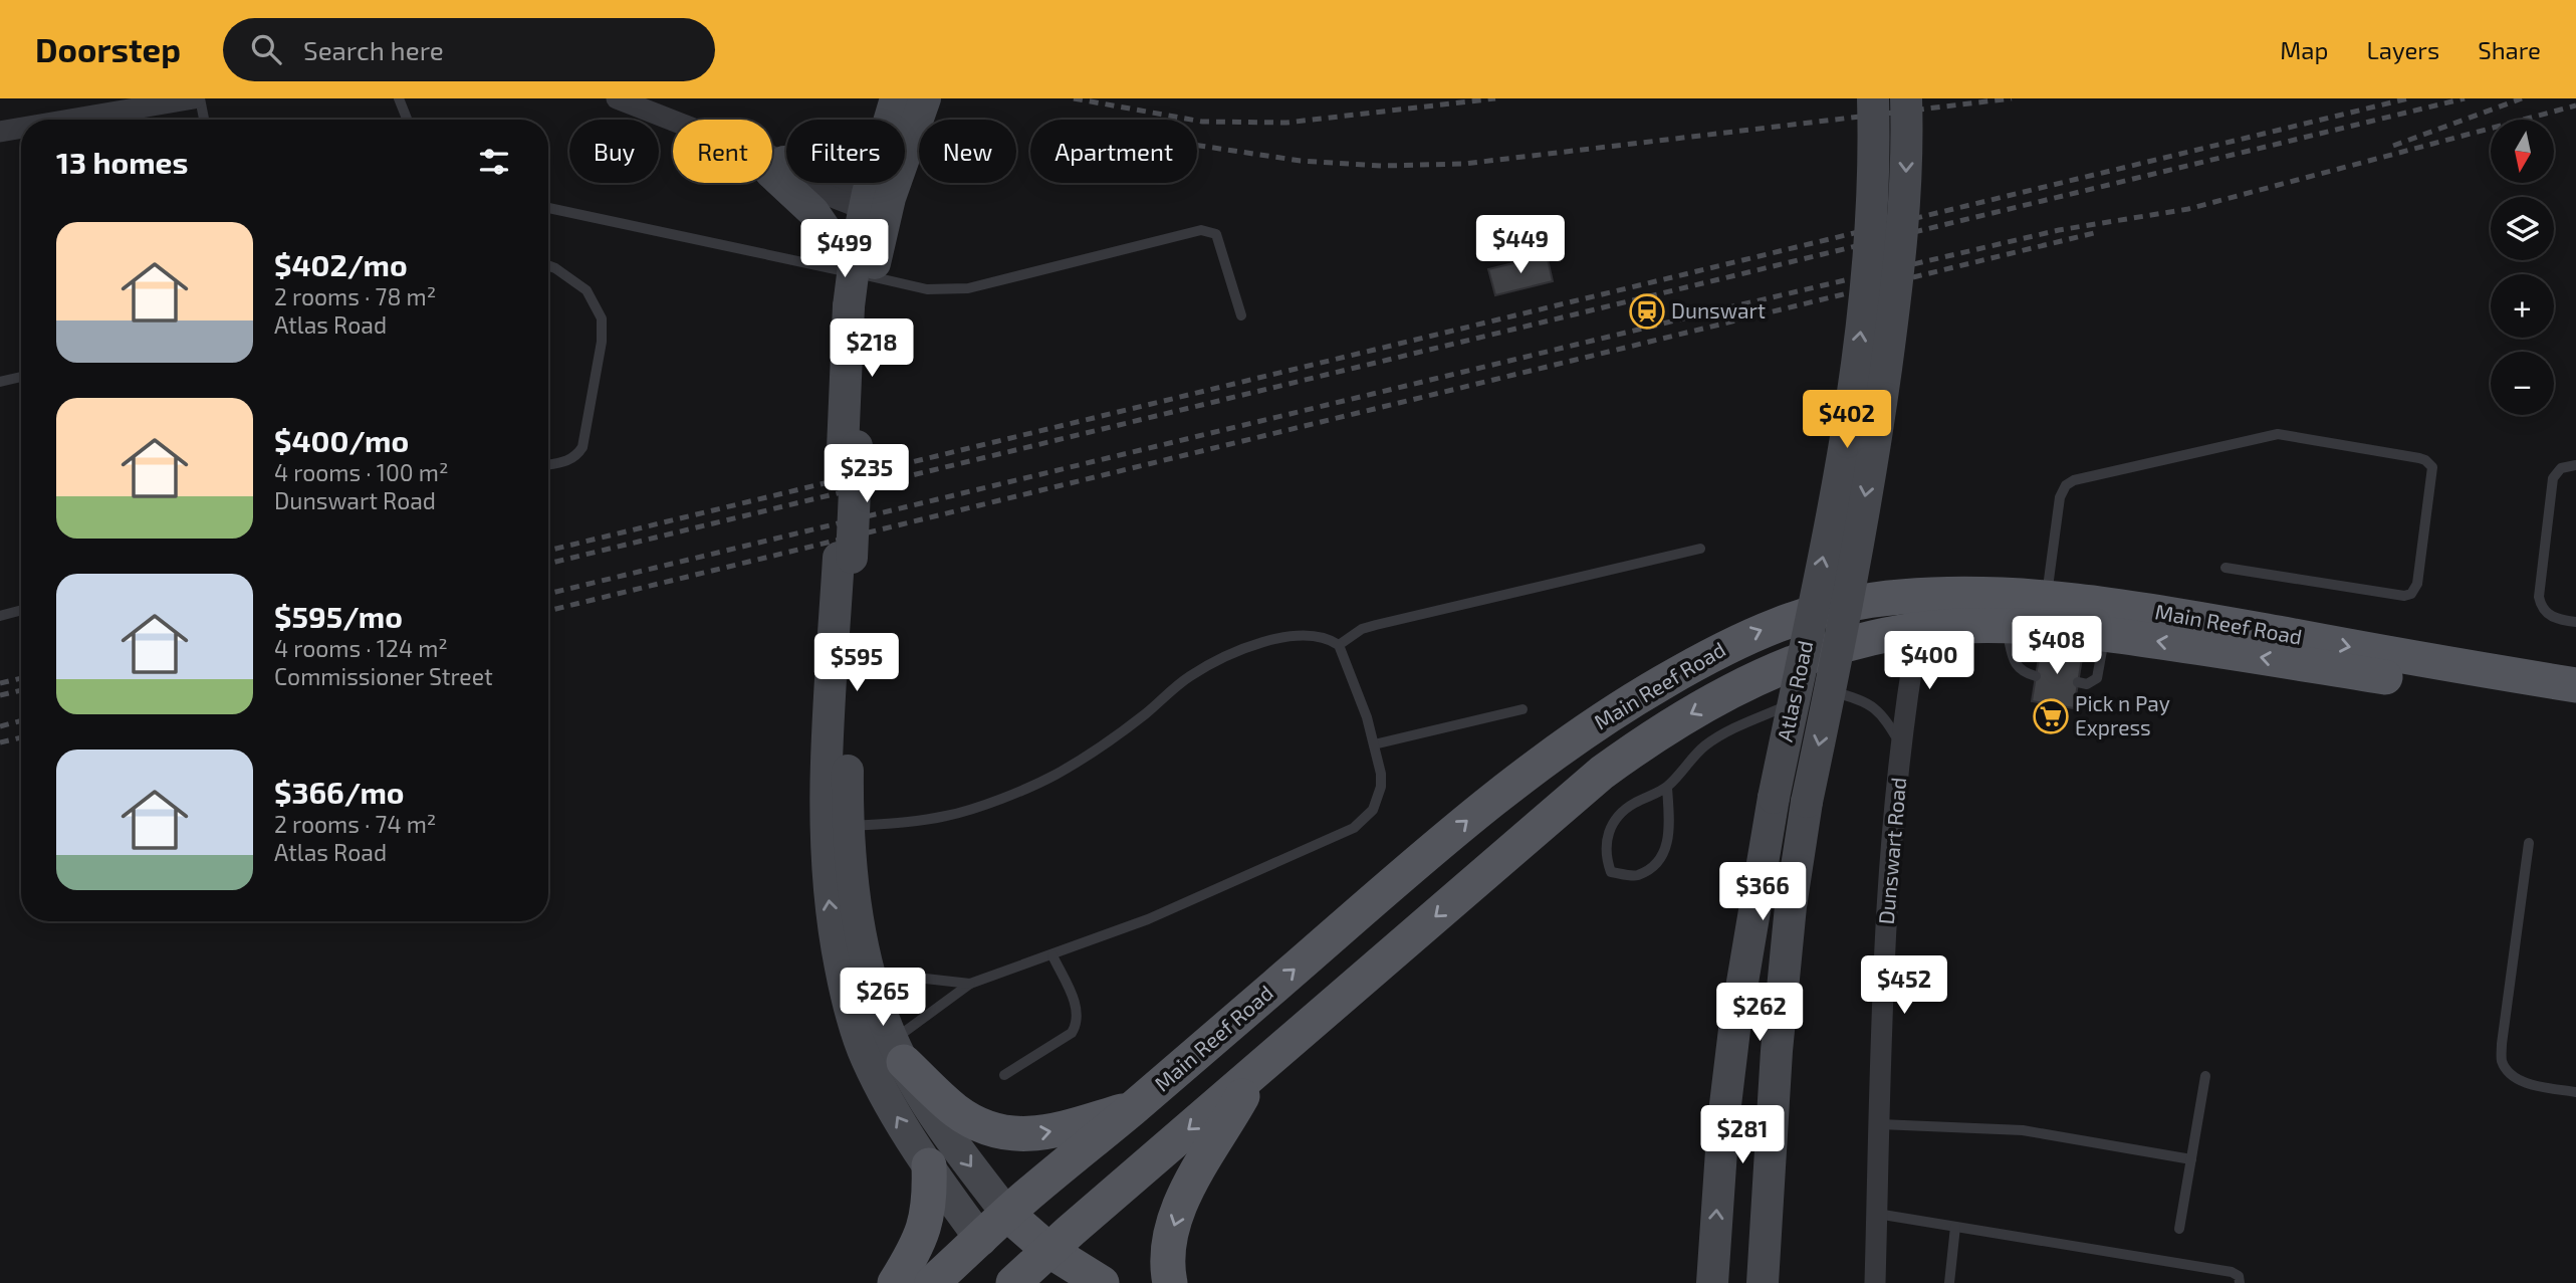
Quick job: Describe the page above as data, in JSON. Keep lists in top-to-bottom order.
{
  "streets": {
    "main road": ["Main Reef Road", "Atlas Road"],
    "street": ["Dunswart Road"]
  },
  "crossings": [
    ["Main Reef Road", "Dunswart Road"]
  ],
  "places": {
    "station": ["Dunswart"],
    "supermarket": ["Pick n Pay Express"]
  },
  "north": "bottom",
  "page": {
    "header": "Doorstep",
    "search": "Search here",
    "nav": ["Map", "Layers", "Share"],
    "map_buttons": ["+", "−"],
    "chip": [
      "Buy",
      "Rent",
      "Filters",
      "New",
      "Apartment"
    ],
    "heading": "13 homes",
    "list": [
      {
        "name": "$402/mo",
        "note": "2 rooms · 78 m² · Atlas Road"
      },
      {
        "name": "$400/mo",
        "note": "4 rooms · 100 m² · Dunswart Road"
      },
      {
        "name": "$595/mo",
        "note": "4 rooms · 124 m² · Commissioner Street"
      },
      {
        "name": "$366/mo",
        "note": "2 rooms · 74 m² · Atlas Road"
      }
    ],
    "price": [
      "$449",
      "$499",
      "$218",
      "$402",
      "$235",
      "$408",
      "$400",
      "$595",
      "$366",
      "$452",
      "$265",
      "$262",
      "$281"
    ]
  }
}
